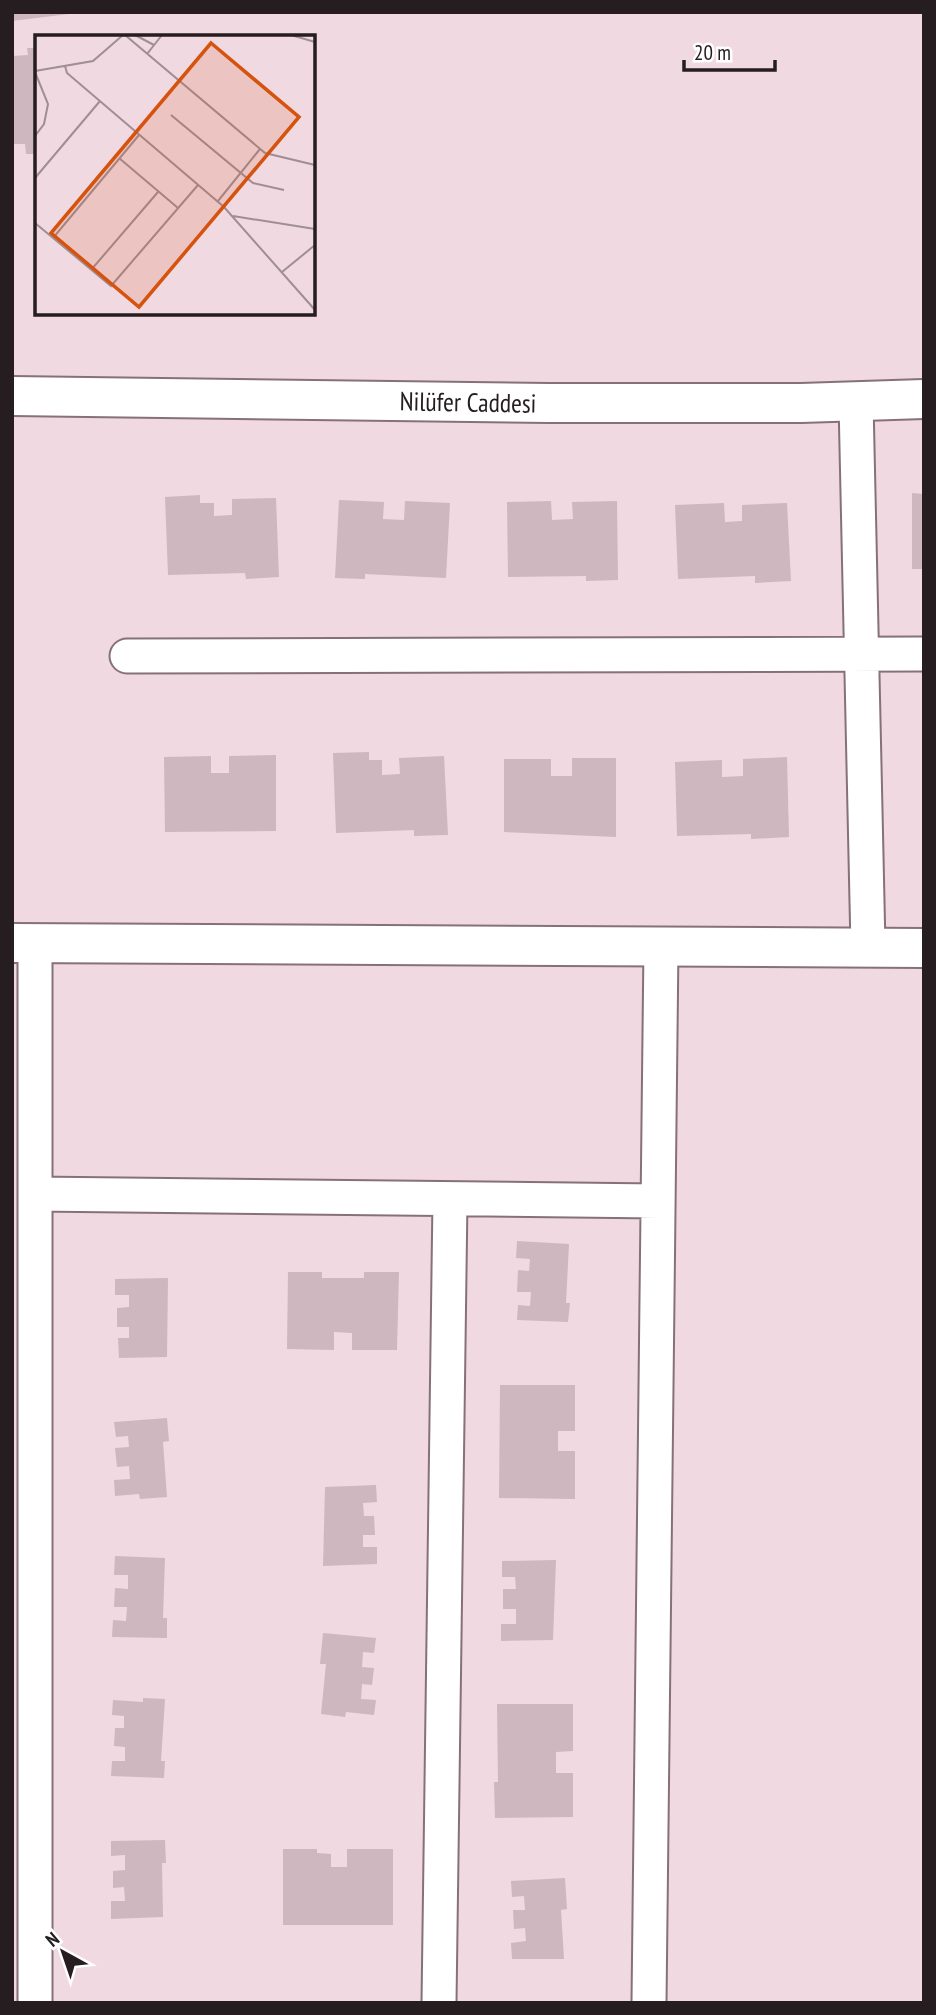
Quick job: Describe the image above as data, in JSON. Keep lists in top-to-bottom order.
{
  "streets": {
    "street": ["Nilüfer Caddesi"]
  },
  "scale_bar": "20 m",
  "north": "top left"
}
